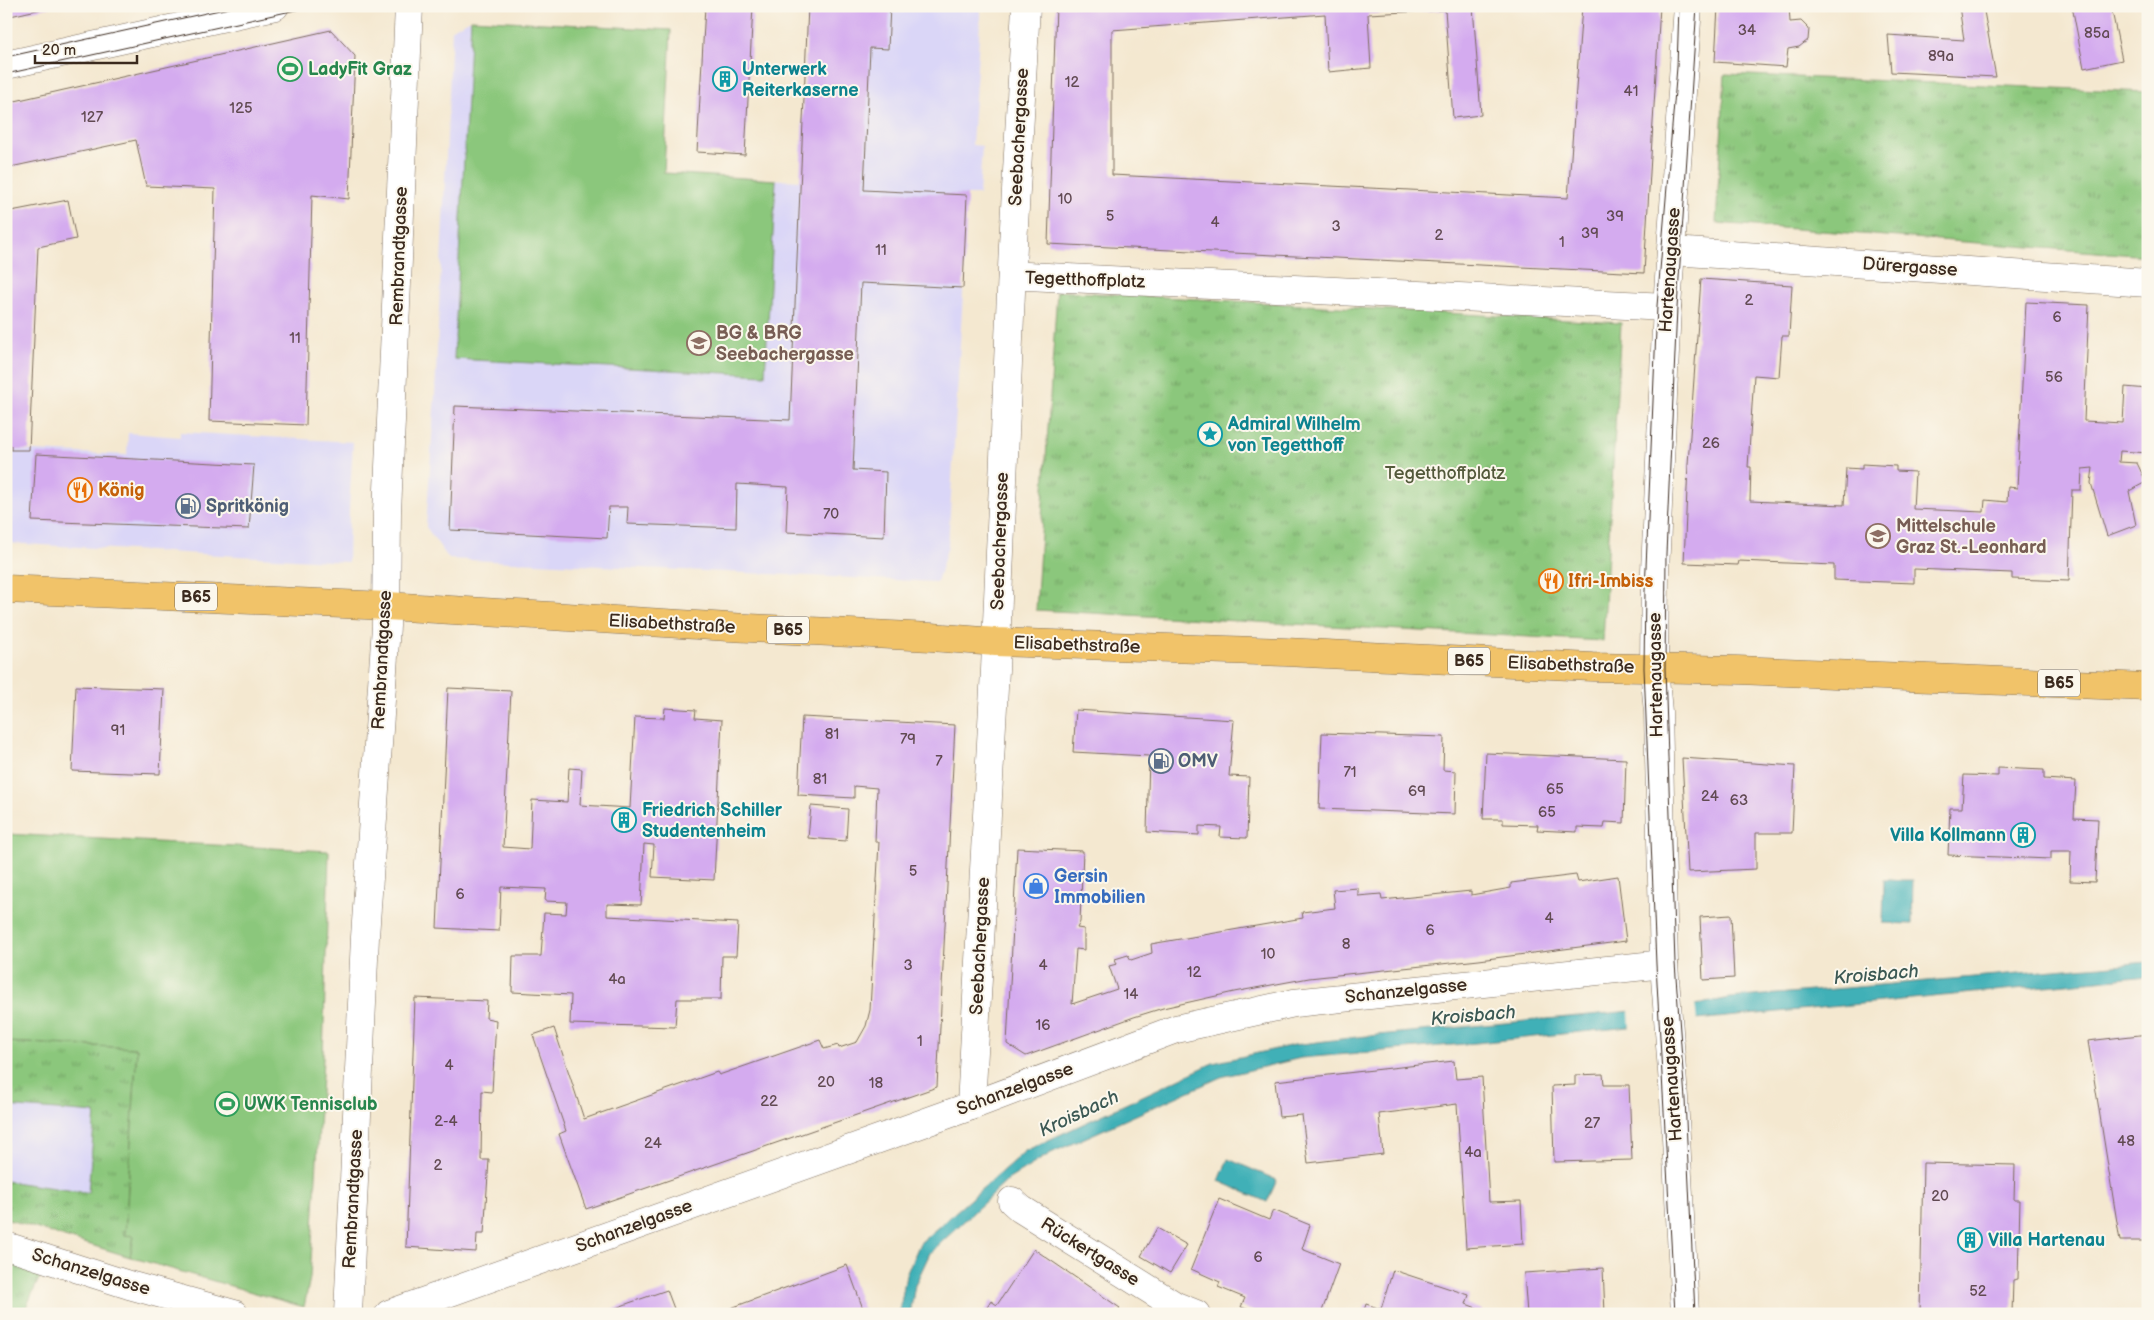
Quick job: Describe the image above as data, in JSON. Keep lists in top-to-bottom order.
{
  "streets": {
    "main road": ["B65", "Elisabethstraße"],
    "street": [
      "Seebachergasse",
      "Rembrandtgasse",
      "Dürergasse",
      "Hartenaugasse",
      "Tegetthoffplatz",
      "Schanzelgasse",
      "Rückertgasse"
    ]
  },
  "crossings": [
    ["Seebachergasse", "Tegetthoffplatz"],
    ["Seebachergasse", "Elisabethstraße"],
    ["Seebachergasse", "Schanzelgasse"],
    ["Rembrandtgasse", "Elisabethstraße"],
    ["Dürergasse", "Hartenaugasse"],
    ["Hartenaugasse", "Tegetthoffplatz"],
    ["Hartenaugasse", "Elisabethstraße"],
    ["Hartenaugasse", "Schanzelgasse"]
  ],
  "water": ["Kroisbach"],
  "parks": ["Tegetthoffplatz"],
  "places": {
    "sports": ["LadyFit Graz", "UWK Tennisclub"],
    "building": [
      "Unterwerk Reiterkaserne",
      "Friedrich Schiller Studentenheim",
      "Villa Kollmann",
      "Villa Hartenau"
    ],
    "school or university": ["BG & BRG Seebachergasse", "Mittelschule Graz St.-Leonhard"],
    "place": ["Admiral Wilhelm von Tegetthoff"],
    "restaurant": ["König", "Ifri-Imbiss"],
    "fuel station": ["Spritkönig", "OMV"],
    "shop": ["Gersin Immobilien"]
  },
  "house_numbers": [
    "34",
    "85a",
    "89a",
    "12",
    "41",
    "125",
    "127",
    "10",
    "5",
    "39",
    "4",
    "3",
    "39",
    "2",
    "1",
    "11",
    "2",
    "6",
    "11",
    "56",
    "26",
    "70",
    "91",
    "81",
    "79",
    "7",
    "71",
    "81",
    "65",
    "69",
    "24",
    "63",
    "65",
    "5",
    "6",
    "4",
    "6",
    "8",
    "10",
    "3",
    "4",
    "12",
    "4a",
    "14",
    "16",
    "1",
    "4",
    "20",
    "18",
    "22",
    "2-4",
    "27",
    "48",
    "24",
    "4a",
    "2",
    "20",
    "6",
    "52"
  ],
  "scale_bar": "20 m"
}
